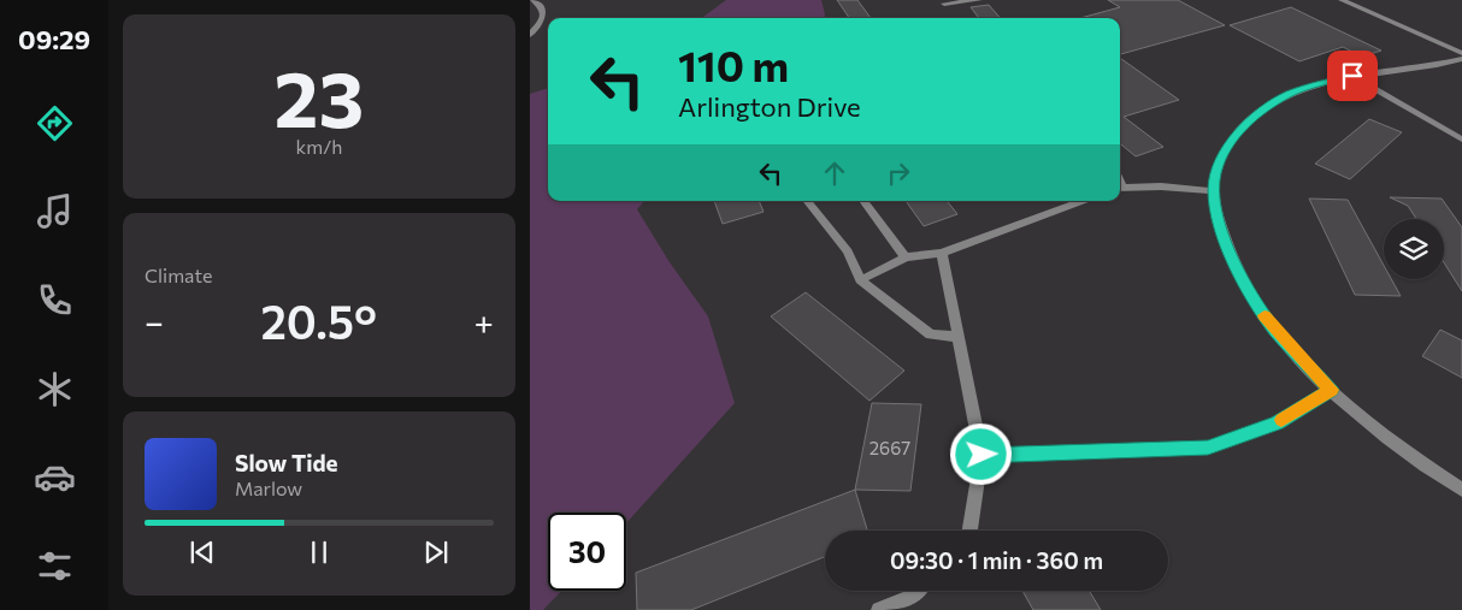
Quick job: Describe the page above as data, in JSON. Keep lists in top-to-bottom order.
{
  "house_numbers": ["2667"],
  "page": {
    "tabs": "09:29",
    "tile": [
      ["23", "km/h"],
      "Climate"
    ],
    "turn": ["110 m", "Arlington Drive"],
    "heat": ["−", "20.5°", "+"],
    "song": ["Slow Tide", "Marlow"],
    "limit": "30",
    "trip": "09:30 · 1 min · 360 m"
  }
}
